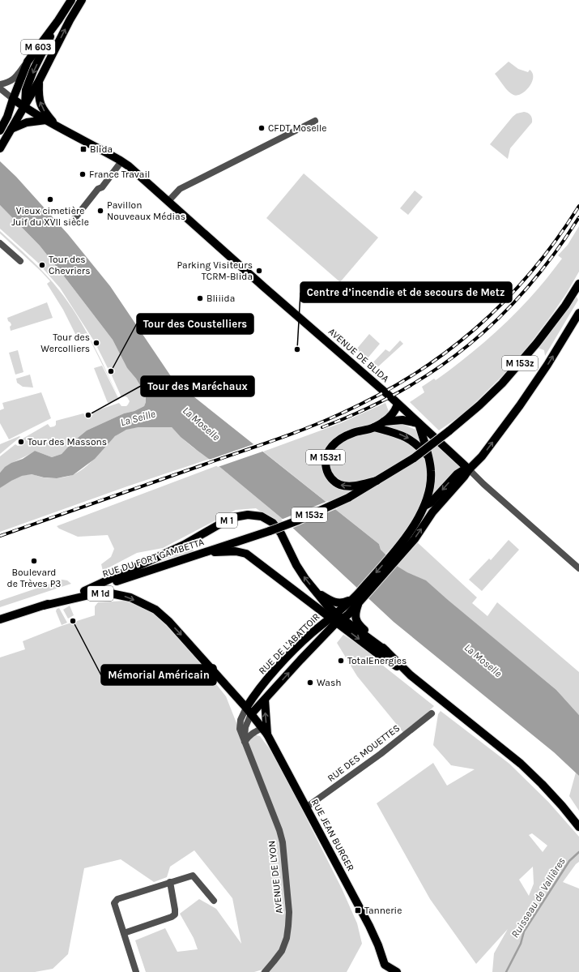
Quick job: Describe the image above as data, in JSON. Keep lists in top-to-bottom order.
{
  "streets": {
    "main road": [
      "M 603",
      "AVENUE DE BLIDA",
      "M 153z",
      "M 153z1",
      "M 1",
      "RUE DU FORT GAMBETTA",
      "M 1d",
      "RUE DE L'ABATTOIR",
      "RUE JEAN BURGER"
    ],
    "street": ["RUE DES MOUETTES", "AVENUE DE LYON"]
  },
  "crossings": [
    ["M 603", "AVENUE DE BLIDA"],
    ["AVENUE DE BLIDA", "M 153z1"],
    ["M 153z", "M 153z1"],
    ["M 153z", "RUE DU FORT GAMBETTA"],
    ["M 153z1", "RUE DU FORT GAMBETTA"],
    ["M 1", "RUE DU FORT GAMBETTA"],
    ["M 1", "M 1d"],
    ["M 1", "RUE DE L'ABATTOIR"],
    ["RUE DU FORT GAMBETTA", "M 1d"],
    ["M 1d", "RUE DE L'ABATTOIR"],
    ["M 1d", "RUE JEAN BURGER"],
    ["M 1d", "AVENUE DE LYON"],
    ["RUE DE L'ABATTOIR", "RUE JEAN BURGER"],
    ["RUE DE L'ABATTOIR", "AVENUE DE LYON"],
    ["RUE DES MOUETTES", "RUE JEAN BURGER"],
    ["RUE JEAN BURGER", "AVENUE DE LYON"]
  ],
  "water": ["La Seille", "La Moselle", "Ruisseau de Vallières"],
  "places": {
    "other": [
      "CFDT Moselle",
      "France Travail",
      "Vieux cimetière Juif du XVII siècle",
      "Pavillon Nouveaux Médias",
      "Tour des Chevriers",
      "Parking Visiteurs TCRM-Blida",
      "Bliiida",
      "Tour des Wercolliers",
      "Centre d’incendie et de secours de Metz",
      "Tour des Coustelliers",
      "Tour des Maréchaux",
      "Tour des Massons",
      "Boulevard de Trèves P3",
      "Mémorial Américain",
      "TotalEnergies",
      "Wash"
    ],
    "transit": ["Blida", "Tannerie"]
  }
}
